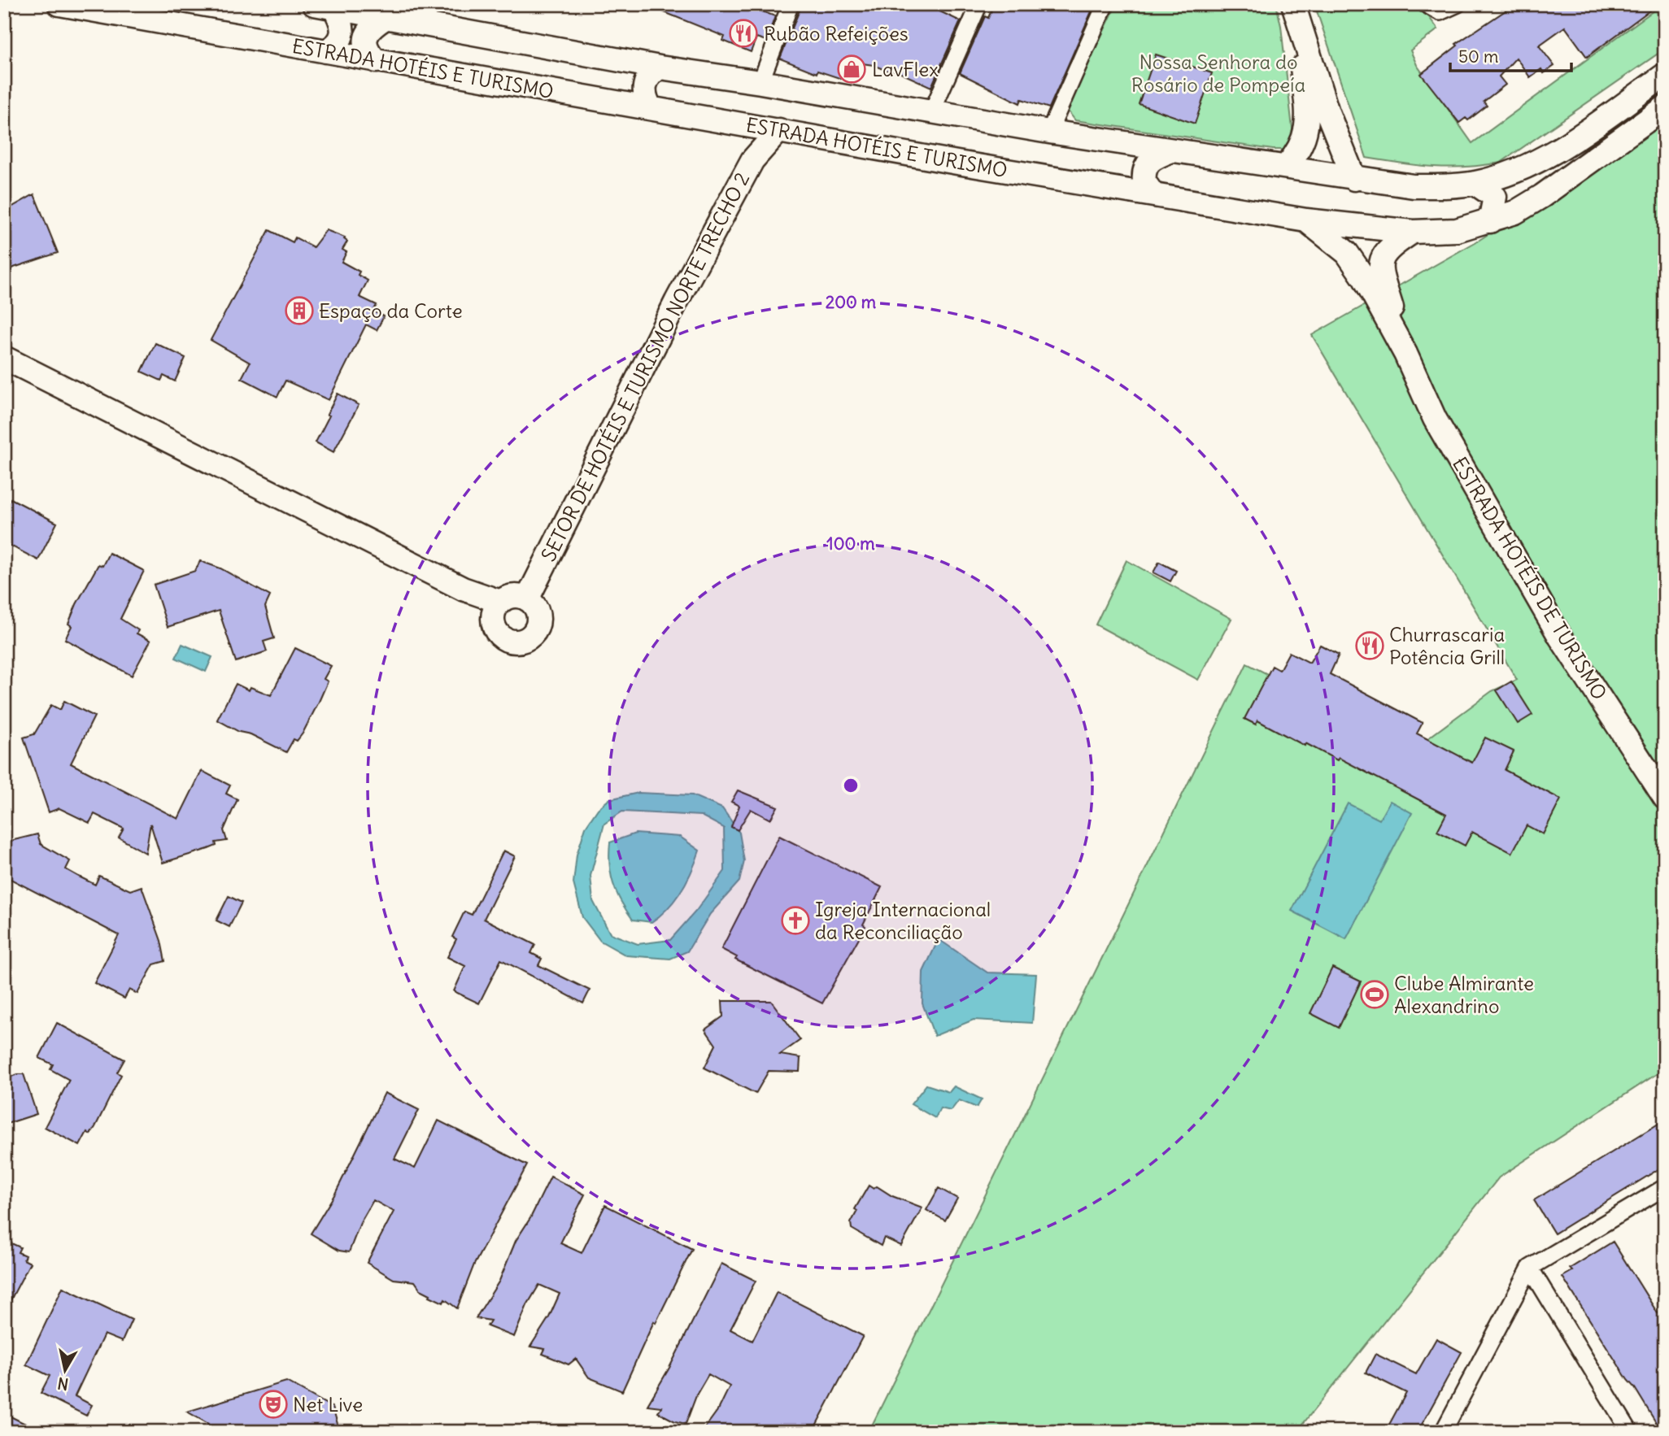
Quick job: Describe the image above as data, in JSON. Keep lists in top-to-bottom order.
{
  "streets": {
    "main road": ["ESTRADA HOTÉIS E TURISMO", "SETOR DE HOTÉIS E TURISMO NORTE TRECHO 2", "ESTRADA HOTÉIS DE TURISMO"]
  },
  "crossings": [
    ["ESTRADA HOTÉIS E TURISMO", "SETOR DE HOTÉIS E TURISMO NORTE TRECHO 2"],
    ["ESTRADA HOTÉIS E TURISMO", "ESTRADA HOTÉIS DE TURISMO"]
  ],
  "parks": ["Nossa Senhora do Rosário de Pompeía"],
  "places": {
    "restaurant": ["Rubão Refeições", "Churrascaria Potência Grill"],
    "shop": ["LavFlex"],
    "building": ["Espaço da Corte"],
    "church": ["Igreja Internacional da Reconciliação"],
    "sports": ["Clube Almirante Alexandrino"],
    "theatre": ["Net Live"]
  },
  "scale_bar": "50 m",
  "north": "bottom",
  "rings": ["200 m", "100 m"]
}
